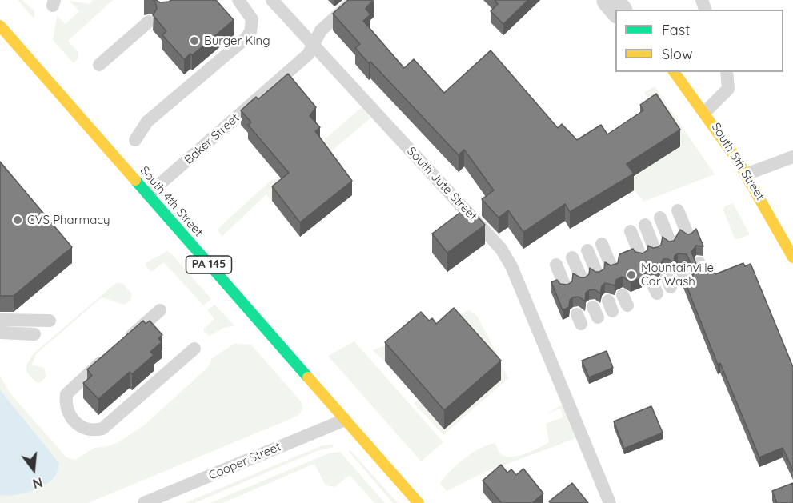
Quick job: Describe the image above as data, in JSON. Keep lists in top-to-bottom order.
{
  "streets": {
    "main road": ["South 5th Street", "South 4th Street", "PA 145"],
    "lane": ["Baker Street", "South Jute Street", "Cooper Street"]
  },
  "crossings": [
    ["Baker Street", "South Jute Street"],
    ["Baker Street", "South 4th Street"],
    ["South 4th Street", "Cooper Street"]
  ],
  "places": ["Burger King", "CVS Pharmacy", "Mountainville Car Wash"],
  "legend": ["Fast", "Slow"],
  "north": "bottom"
}
